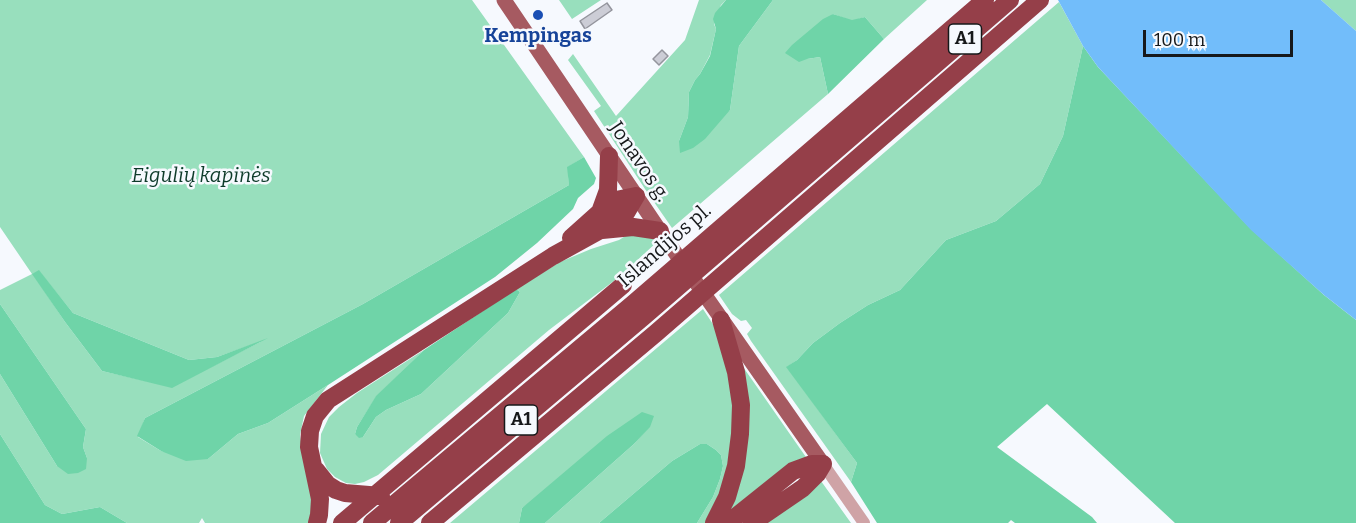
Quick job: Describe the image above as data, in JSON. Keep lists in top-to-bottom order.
{
  "streets": {
    "highway": ["A1", "Islandijos pl."],
    "main road": ["Jonavos g."]
  },
  "parks": ["Eigulių kapinės"],
  "places": ["Kempingas"],
  "scale_bar": "100 m"
}
